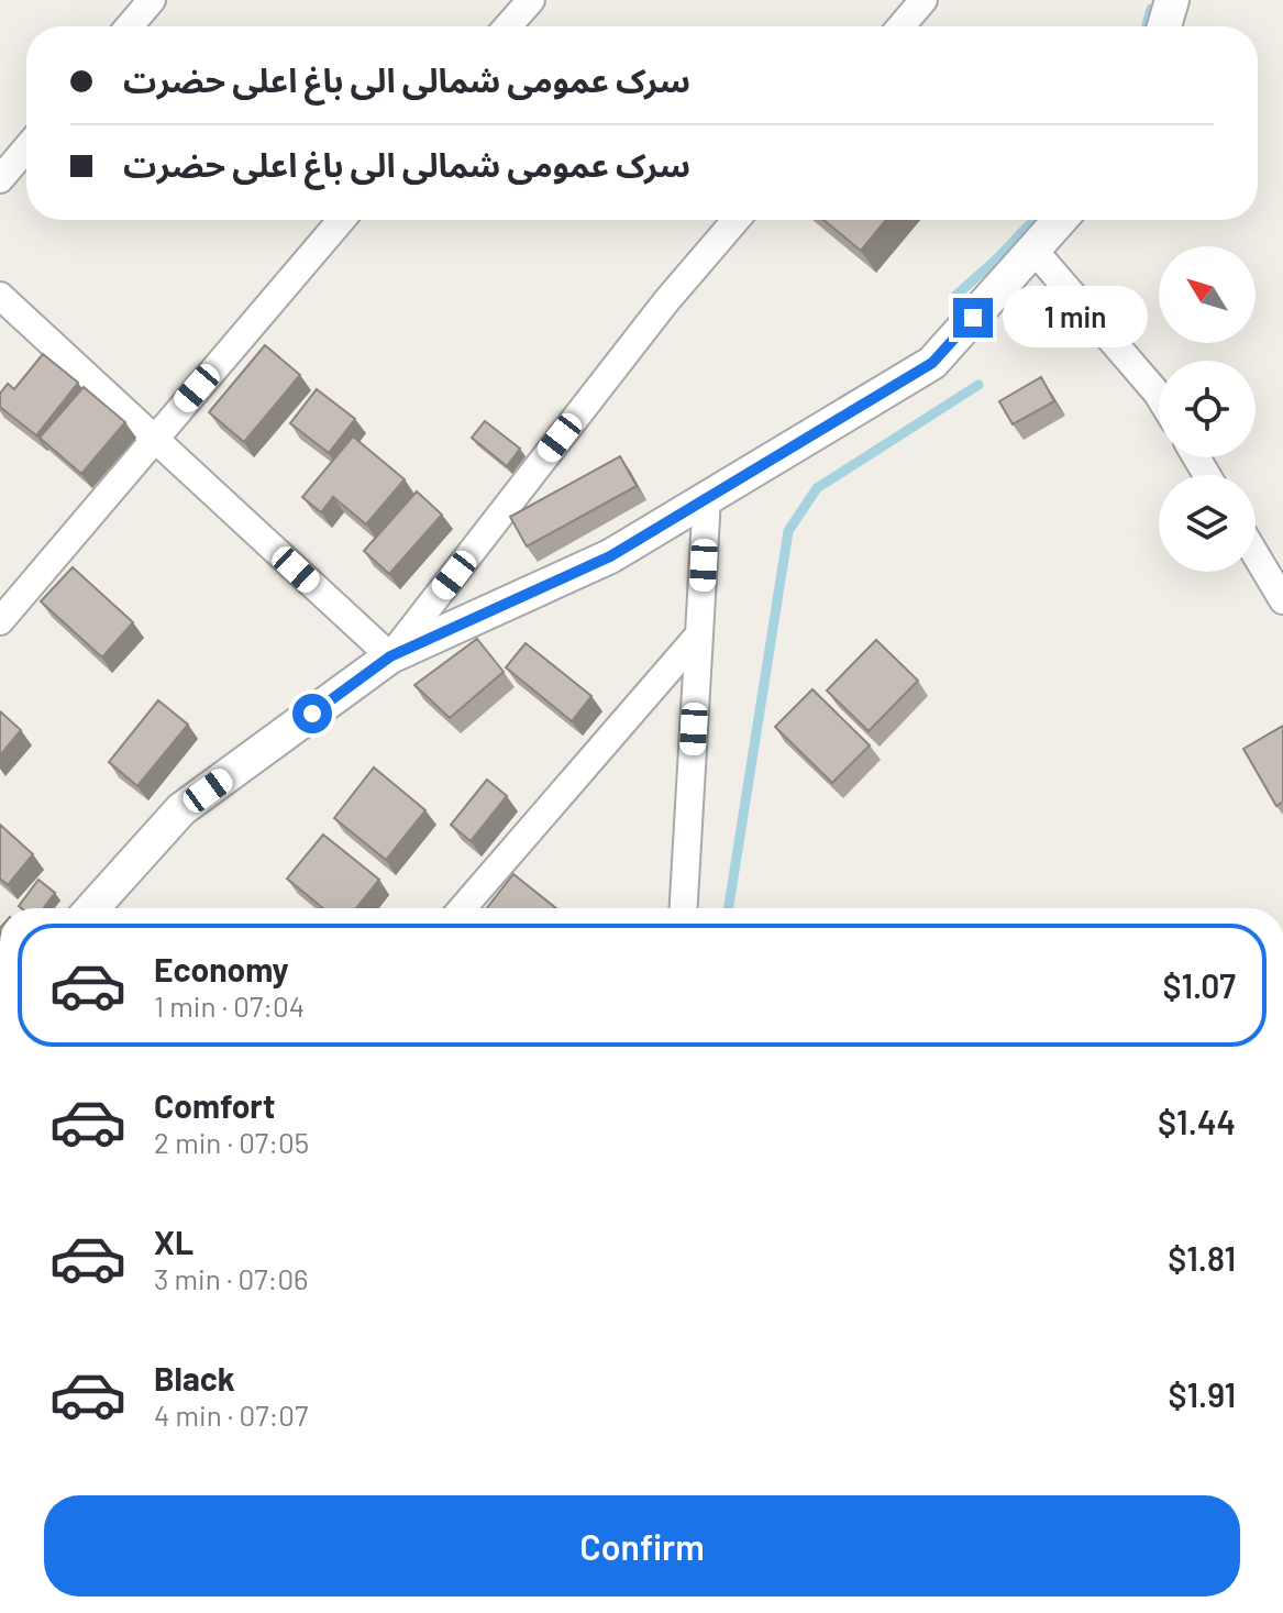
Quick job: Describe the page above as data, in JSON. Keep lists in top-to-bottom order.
{
  "north": "top left",
  "page": {
    "banner": ["سرک عمومی شمالی الی باغ اعلی حضرت", "سرک عمومی شمالی الی باغ اعلی حضرت"],
    "bubble": "1 min",
    "list": [
      {
        "name": "Economy",
        "note": "1 min · 07:04",
        "value": "$1.07"
      },
      {
        "name": "Comfort",
        "note": "2 min · 07:05",
        "value": "$1.44"
      },
      {
        "name": "XL",
        "note": "3 min · 07:06",
        "value": "$1.81"
      },
      {
        "name": "Black",
        "note": "4 min · 07:07",
        "value": "$1.91"
      }
    ],
    "buttons": "Confirm"
  }
}
